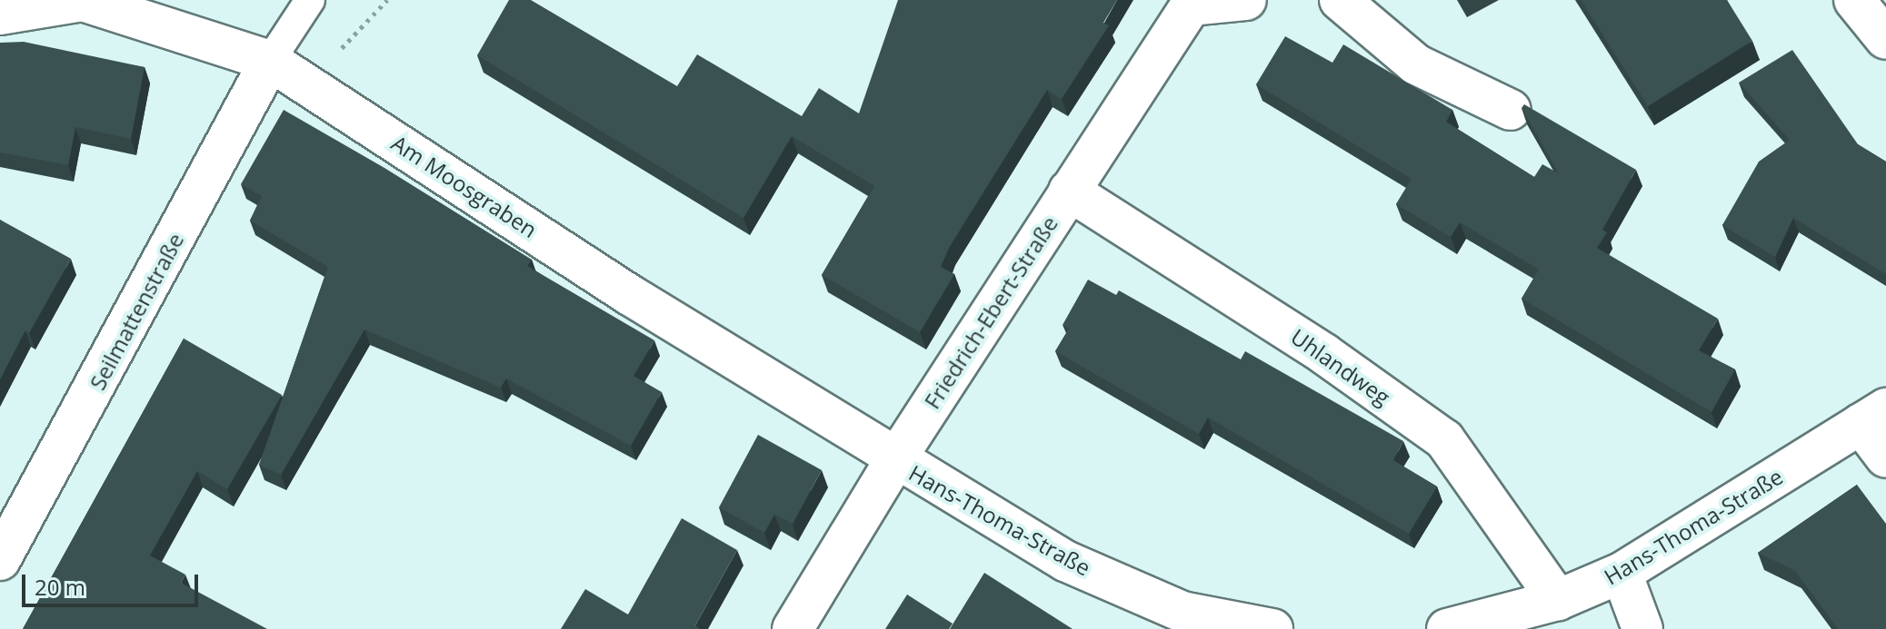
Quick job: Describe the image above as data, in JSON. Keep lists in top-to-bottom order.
{
  "streets": {
    "street": [
      "Am Moosgraben",
      "Seilmattenstraße",
      "Friedrich-Ebert-Straße",
      "Uhlandweg",
      "Hans-Thoma-Straße"
    ]
  },
  "crossings": [
    ["Am Moosgraben", "Seilmattenstraße"],
    ["Am Moosgraben", "Friedrich-Ebert-Straße"],
    ["Am Moosgraben", "Hans-Thoma-Straße"],
    ["Friedrich-Ebert-Straße", "Uhlandweg"],
    ["Friedrich-Ebert-Straße", "Hans-Thoma-Straße"],
    ["Uhlandweg", "Hans-Thoma-Straße"]
  ],
  "scale_bar": "20 m"
}
